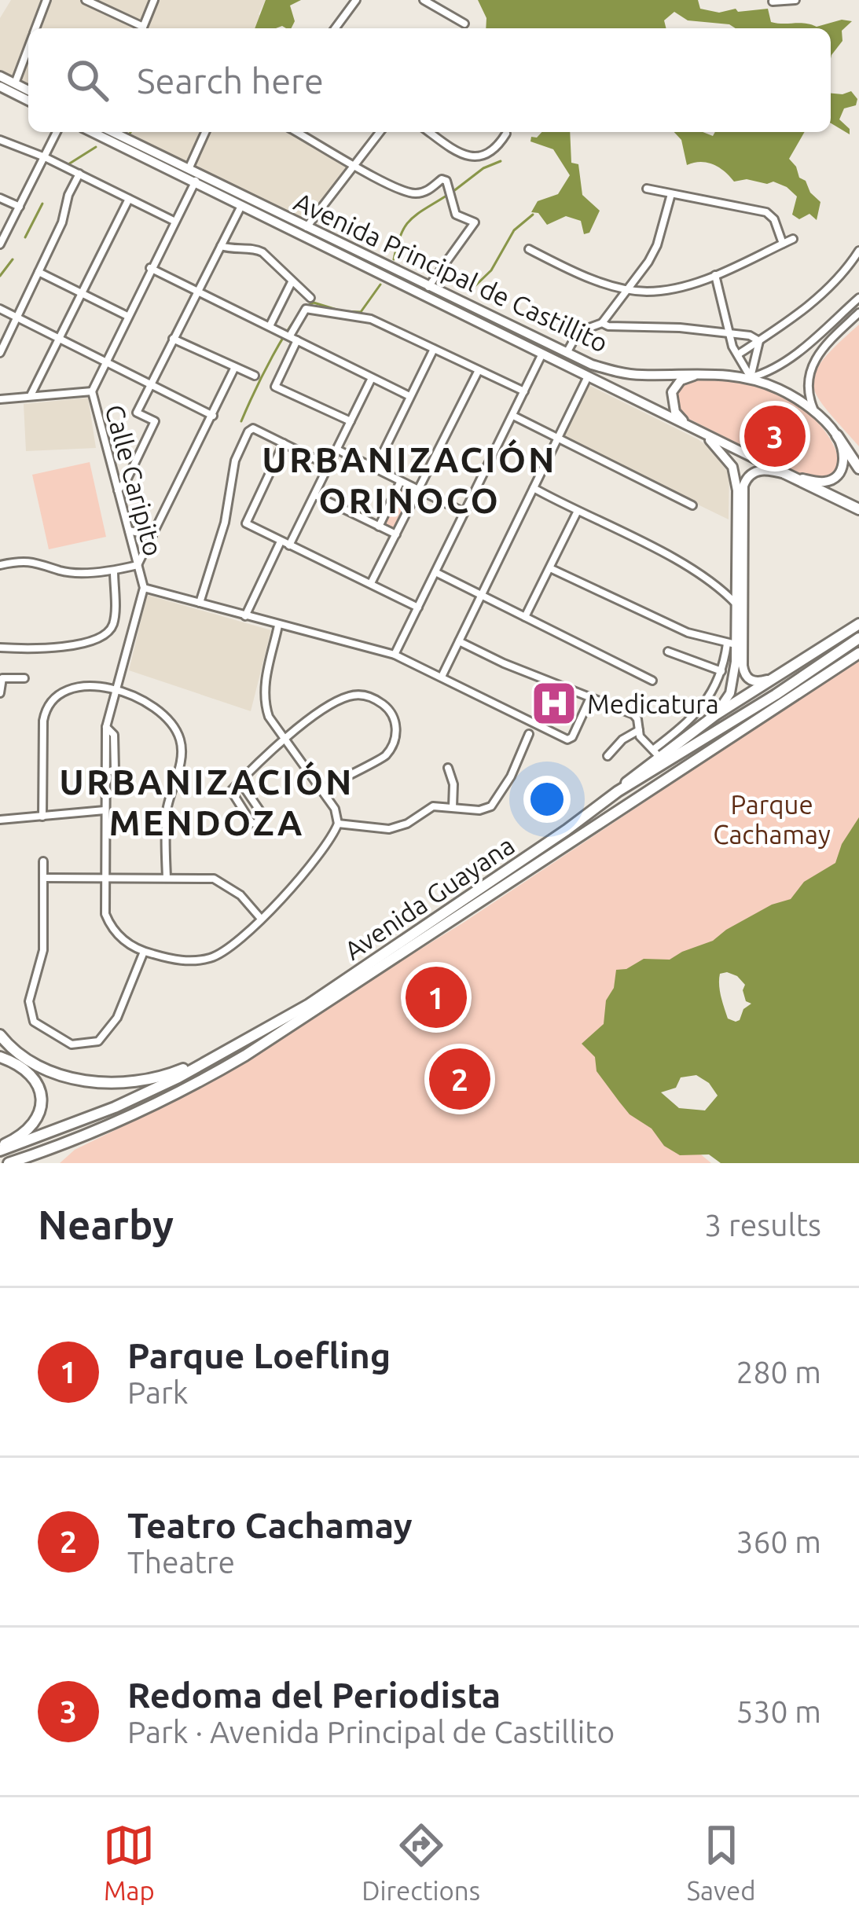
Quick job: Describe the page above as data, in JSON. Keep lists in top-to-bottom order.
{
  "streets": {
    "main road": ["Avenida Principal de Castillito", "Avenida Guayana"],
    "street": ["Calle Caripito"]
  },
  "districts": ["URBANIZACIÓN ORINOCO", "URBANIZACIÓN MENDOZA"],
  "parks": ["Parque Cachamay"],
  "places": {
    "hospital": ["Medicatura"]
  },
  "page": {
    "search": "Search here",
    "pins": ["3", "1", "2"],
    "heading": ["Nearby", "3 results"],
    "list": [
      {
        "mark": "1",
        "name": "Parque Loefling",
        "note": "Park",
        "value": "280 m"
      },
      {
        "mark": "2",
        "name": "Teatro Cachamay",
        "note": "Theatre",
        "value": "360 m"
      },
      {
        "mark": "3",
        "name": "Redoma del Periodista",
        "note": "Park · Avenida Principal de Castillito",
        "value": "530 m"
      }
    ],
    "nav": ["Map", "Directions", "Saved"]
  }
}
